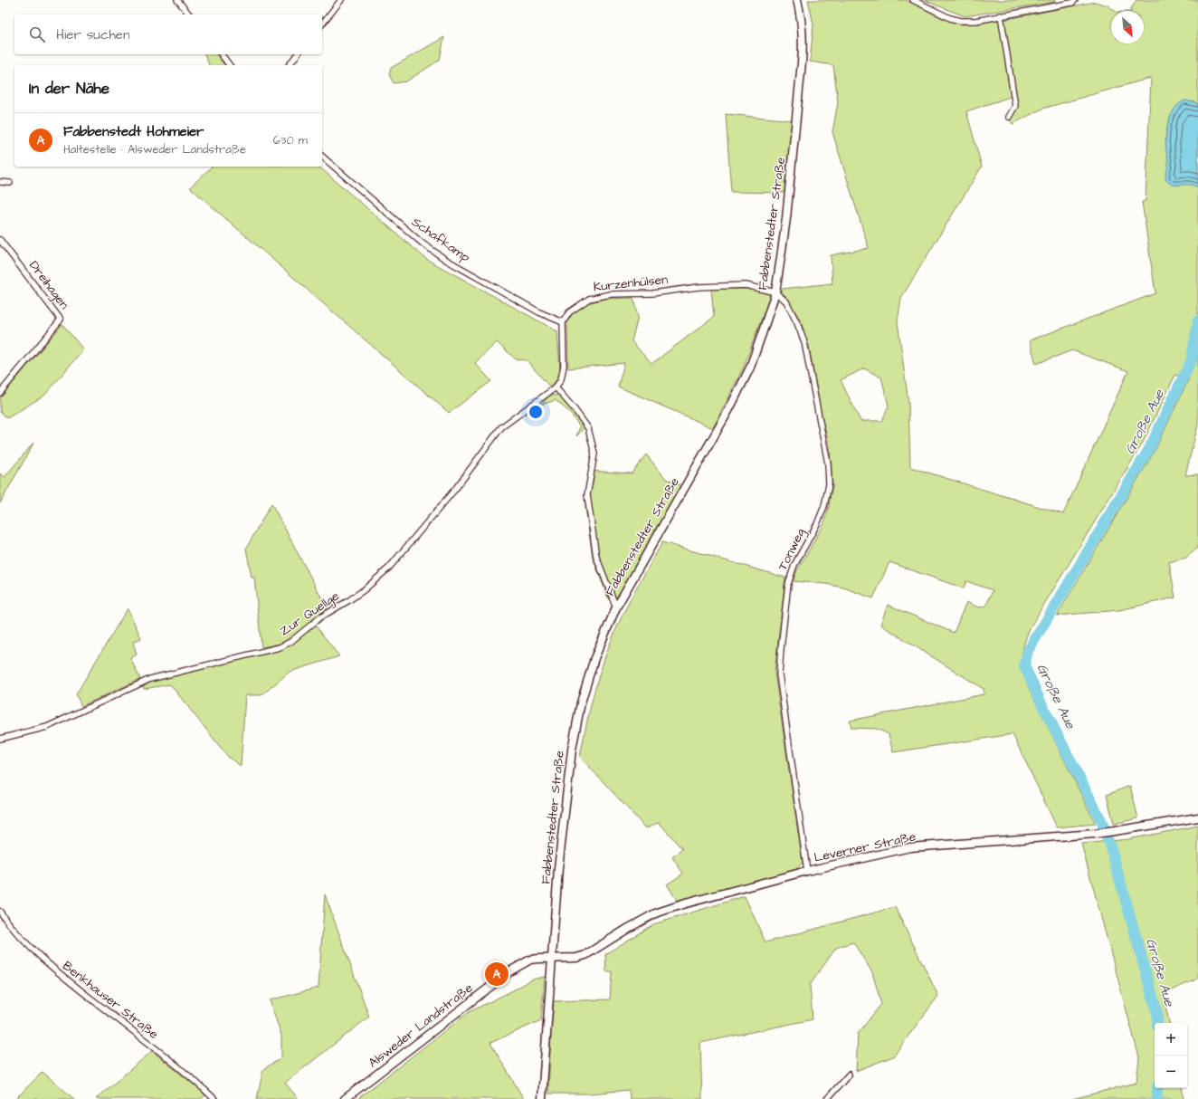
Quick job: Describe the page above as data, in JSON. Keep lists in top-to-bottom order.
{
  "streets": {
    "street": [
      "Fabbenstedter Straße",
      "Schafkamp",
      "Kurzenhülsen",
      "Dreihagen",
      "Tonweg",
      "Zur Quellge",
      "Leverner Straße",
      "Benkhauser Straße",
      "Alsweder Landstraße"
    ]
  },
  "crossings": [
    ["Fabbenstedter Straße", "Kurzenhülsen"],
    ["Fabbenstedter Straße", "Tonweg"],
    ["Fabbenstedter Straße", "Leverner Straße"],
    ["Fabbenstedter Straße", "Alsweder Landstraße"],
    ["Schafkamp", "Kurzenhülsen"],
    ["Kurzenhülsen", "Tonweg"],
    ["Tonweg", "Leverner Straße"],
    ["Leverner Straße", "Alsweder Landstraße"]
  ],
  "water": ["Große Aue"],
  "north": "bottom right",
  "page": {
    "search": "Hier suchen",
    "heading": "In der Nähe",
    "list": [
      {
        "mark": "A",
        "name": "Fabbenstedt Hohmeier",
        "note": "Haltestelle · Alsweder Landstraße",
        "value": "630 m"
      }
    ],
    "pins": "A",
    "map_buttons": ["+", "−"]
  }
}
